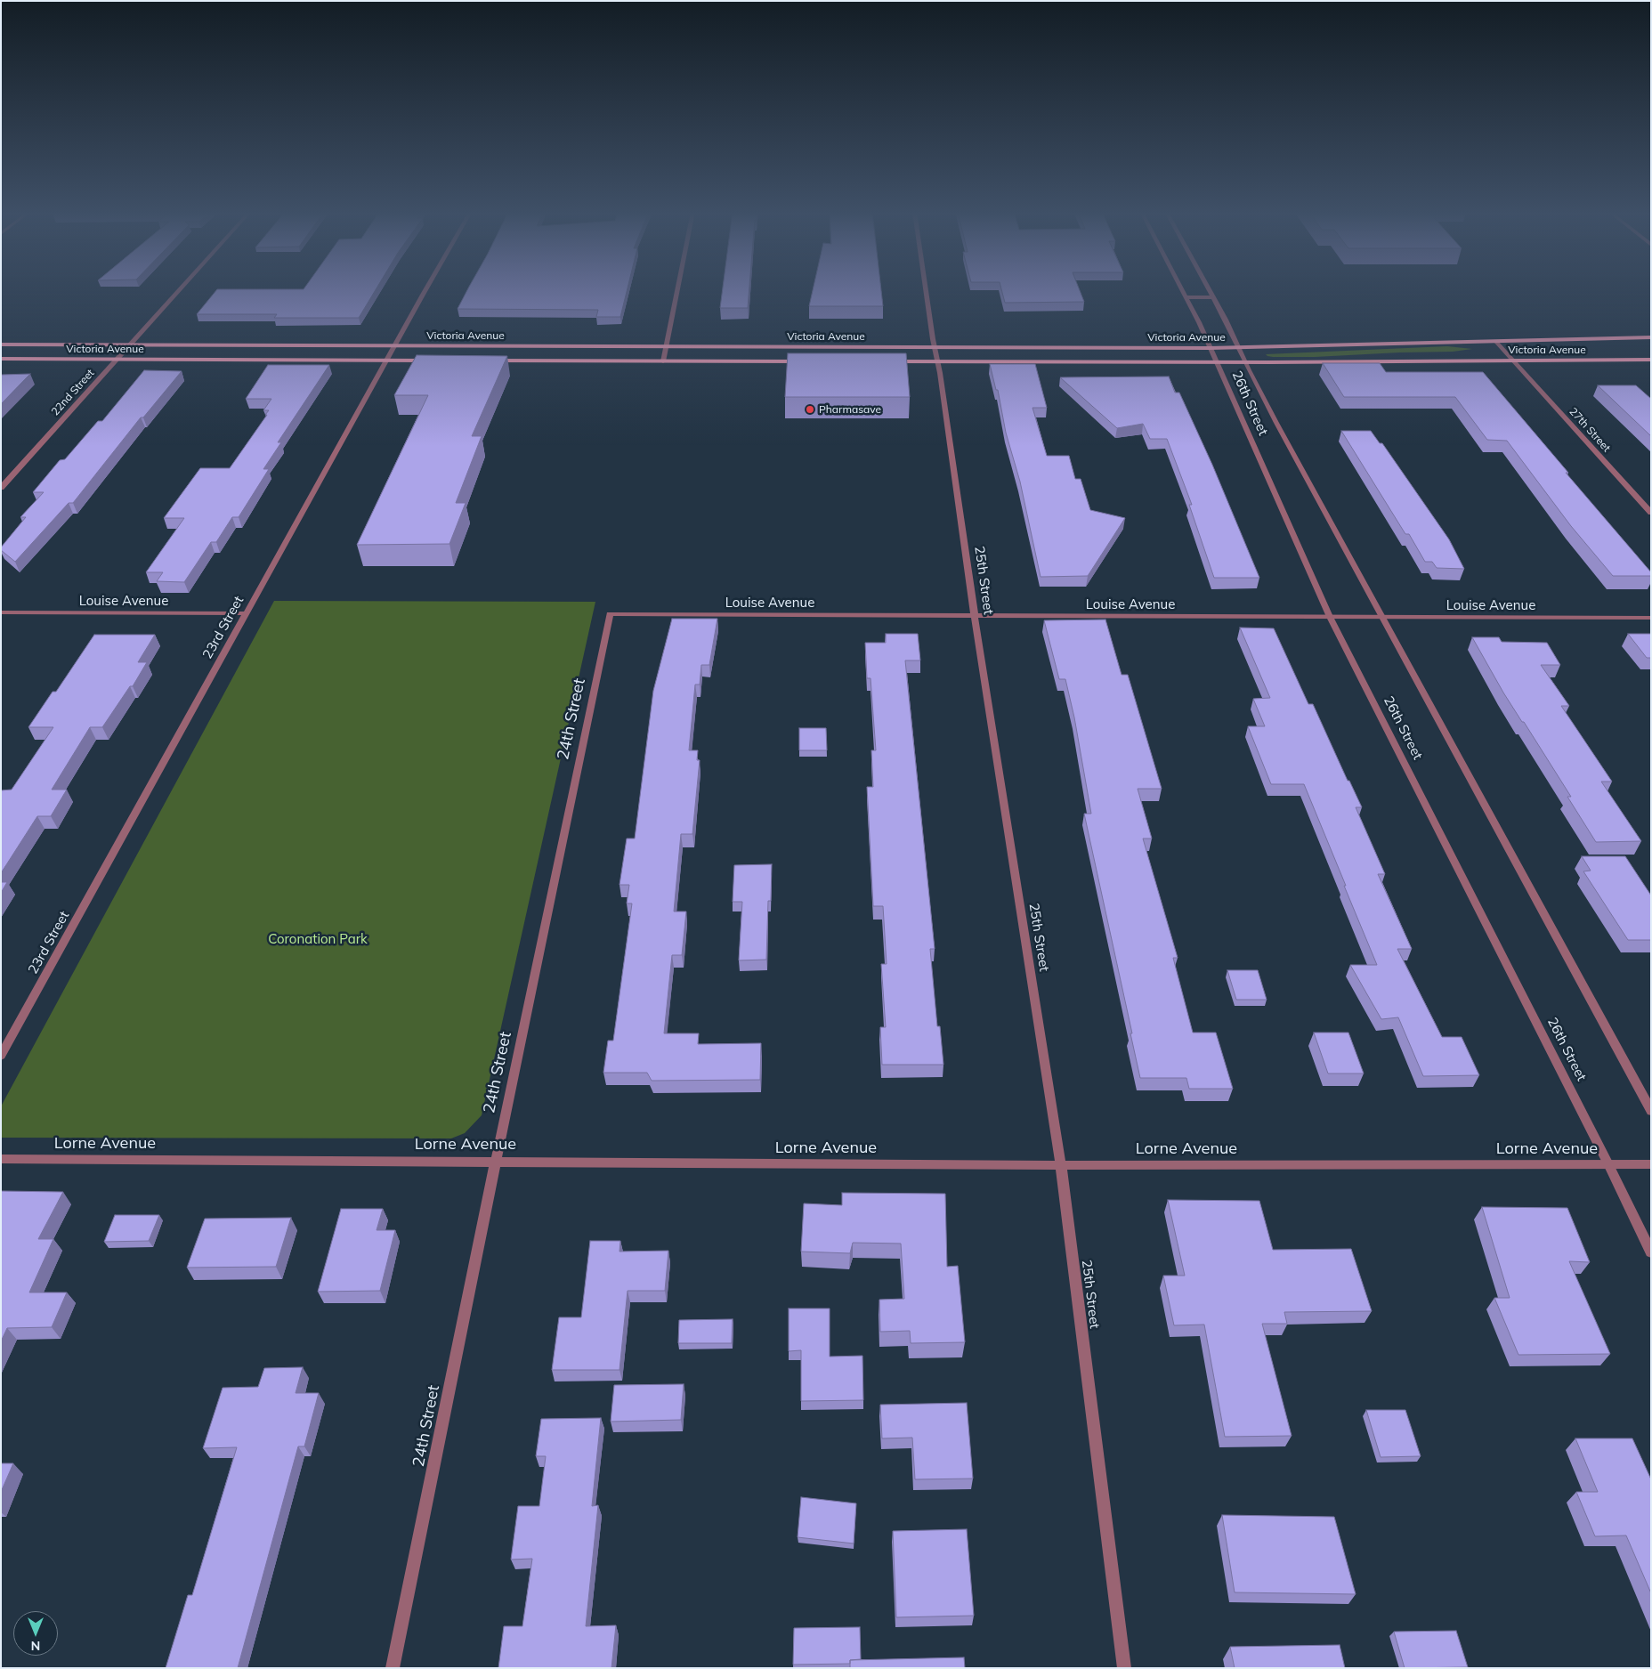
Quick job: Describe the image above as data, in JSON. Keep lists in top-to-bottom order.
{
  "streets": {
    "main road": ["Victoria Avenue"],
    "street": [
      "22nd Street",
      "26th Street",
      "27th Street",
      "25th Street",
      "Louise Avenue",
      "23rd Street",
      "24th Street",
      "Lorne Avenue"
    ]
  },
  "crossings": [
    ["Victoria Avenue", "22nd Street"],
    ["Victoria Avenue", "26th Street"],
    ["Victoria Avenue", "27th Street"],
    ["Victoria Avenue", "25th Street"],
    ["Victoria Avenue", "23rd Street"],
    ["26th Street", "Louise Avenue"],
    ["26th Street", "Lorne Avenue"],
    ["25th Street", "Louise Avenue"],
    ["25th Street", "Lorne Avenue"],
    ["Louise Avenue", "23rd Street"],
    ["Louise Avenue", "24th Street"],
    ["24th Street", "Lorne Avenue"]
  ],
  "parks": ["Coronation Park"],
  "places": ["Pharmasave"],
  "north": "bottom"
}
